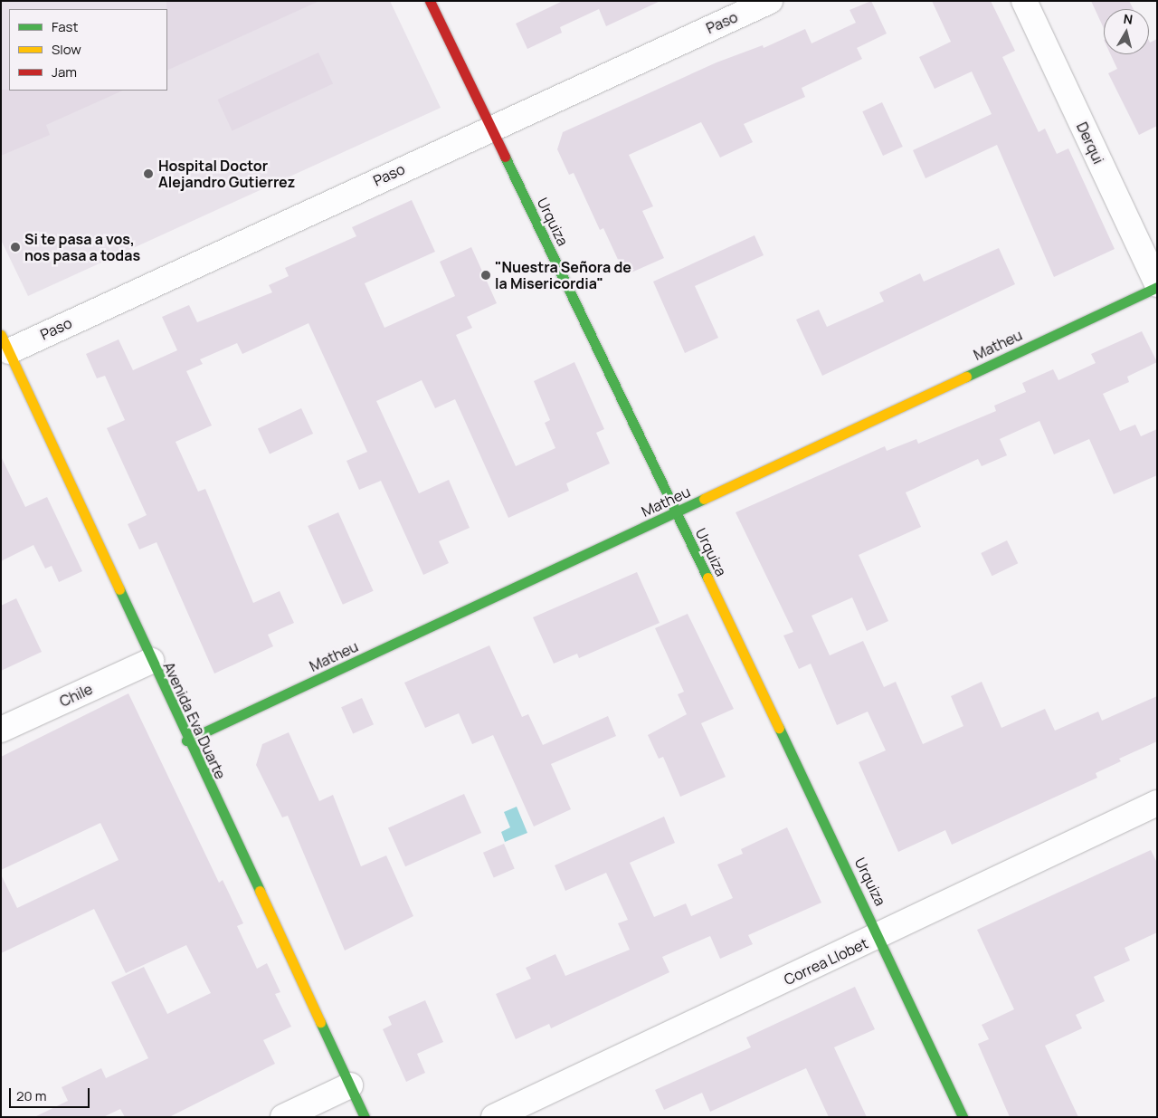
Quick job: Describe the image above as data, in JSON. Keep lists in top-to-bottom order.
{
  "streets": {
    "street": [
      "Paso",
      "Derqui",
      "Urquiza",
      "Matheu",
      "Chile",
      "Avenida Eva Duarte",
      "Correa Llobet"
    ]
  },
  "crossings": [
    ["Paso", "Urquiza"],
    ["Paso", "Avenida Eva Duarte"],
    ["Derqui", "Matheu"],
    ["Urquiza", "Matheu"],
    ["Urquiza", "Correa Llobet"],
    ["Matheu", "Avenida Eva Duarte"],
    ["Chile", "Avenida Eva Duarte"]
  ],
  "places": ["Hospital Doctor Alejandro Gutierrez", "Si te pasa a vos, nos pasa a todas", "\"Nuestra Señora de la Misericordia\""],
  "legend": ["Fast", "Slow", "Jam"],
  "scale_bar": "20 m",
  "north": "top"
}
